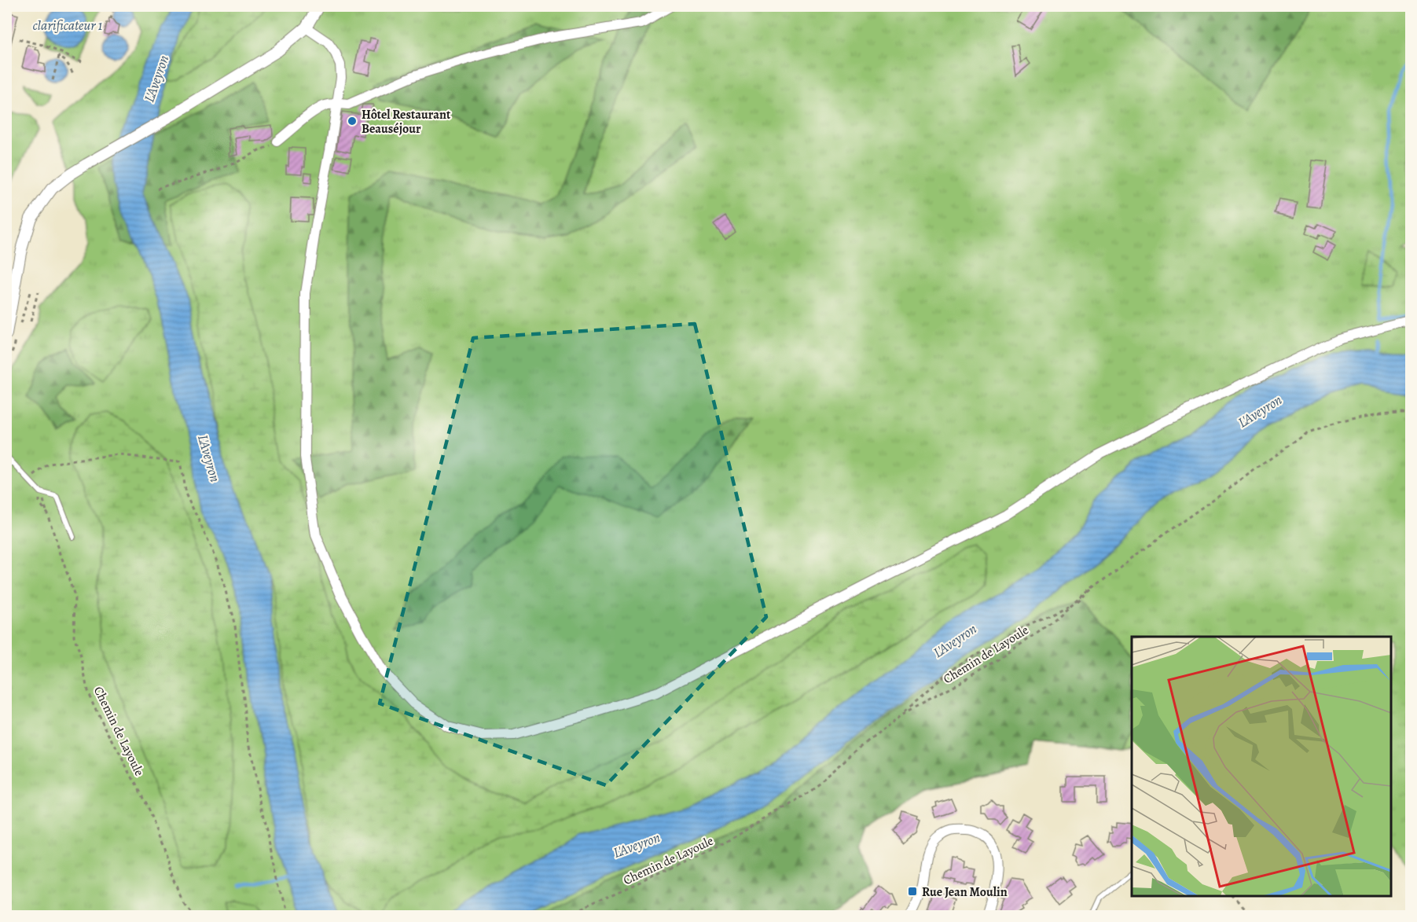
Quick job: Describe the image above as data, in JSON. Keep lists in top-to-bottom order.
{
  "streets": {
    "path": ["Chemin de Layoule"]
  },
  "water": ["clarificateur 1", "L'Aveyron"],
  "places": {
    "other": ["Hôtel Restaurant Beauséjour"],
    "transit": ["Rue Jean Moulin"]
  }
}
